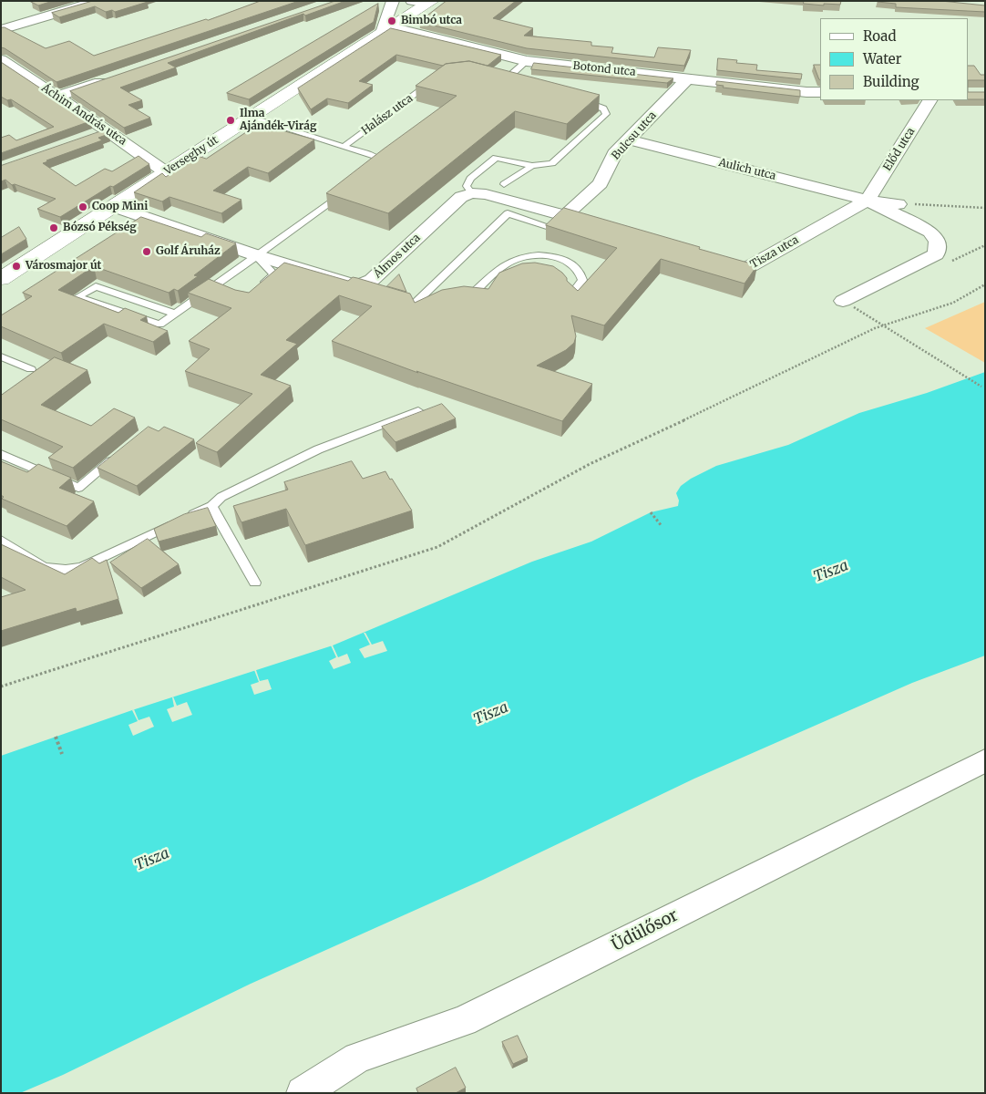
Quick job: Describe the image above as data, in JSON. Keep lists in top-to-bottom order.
{
  "streets": {
    "main road": ["Verseghy út"],
    "street": [
      "Botond utca",
      "Áchim András utca",
      "Bulcsu utca",
      "Előd utca",
      "Aulich utca",
      "Tisza utca",
      "Álmos utca",
      "Üdülősor"
    ],
    "lane": ["Halász utca"]
  },
  "crossings": [
    ["Botond utca", "Bulcsu utca"],
    ["Botond utca", "Verseghy út"],
    ["Áchim András utca", "Verseghy út"],
    ["Halász utca", "Verseghy út"],
    ["Bulcsu utca", "Aulich utca"],
    ["Előd utca", "Aulich utca"],
    ["Előd utca", "Tisza utca"],
    ["Verseghy út", "Álmos utca"],
    ["Aulich utca", "Tisza utca"]
  ],
  "water": ["Tisza"],
  "places": [
    "Bimbó utca",
    "Ilma Ajándék-Virág",
    "Coop Mini",
    "Bózsó Pékség",
    "Golf Áruház",
    "Városmajor út"
  ],
  "legend": ["Road", "Water", "Building"]
}
